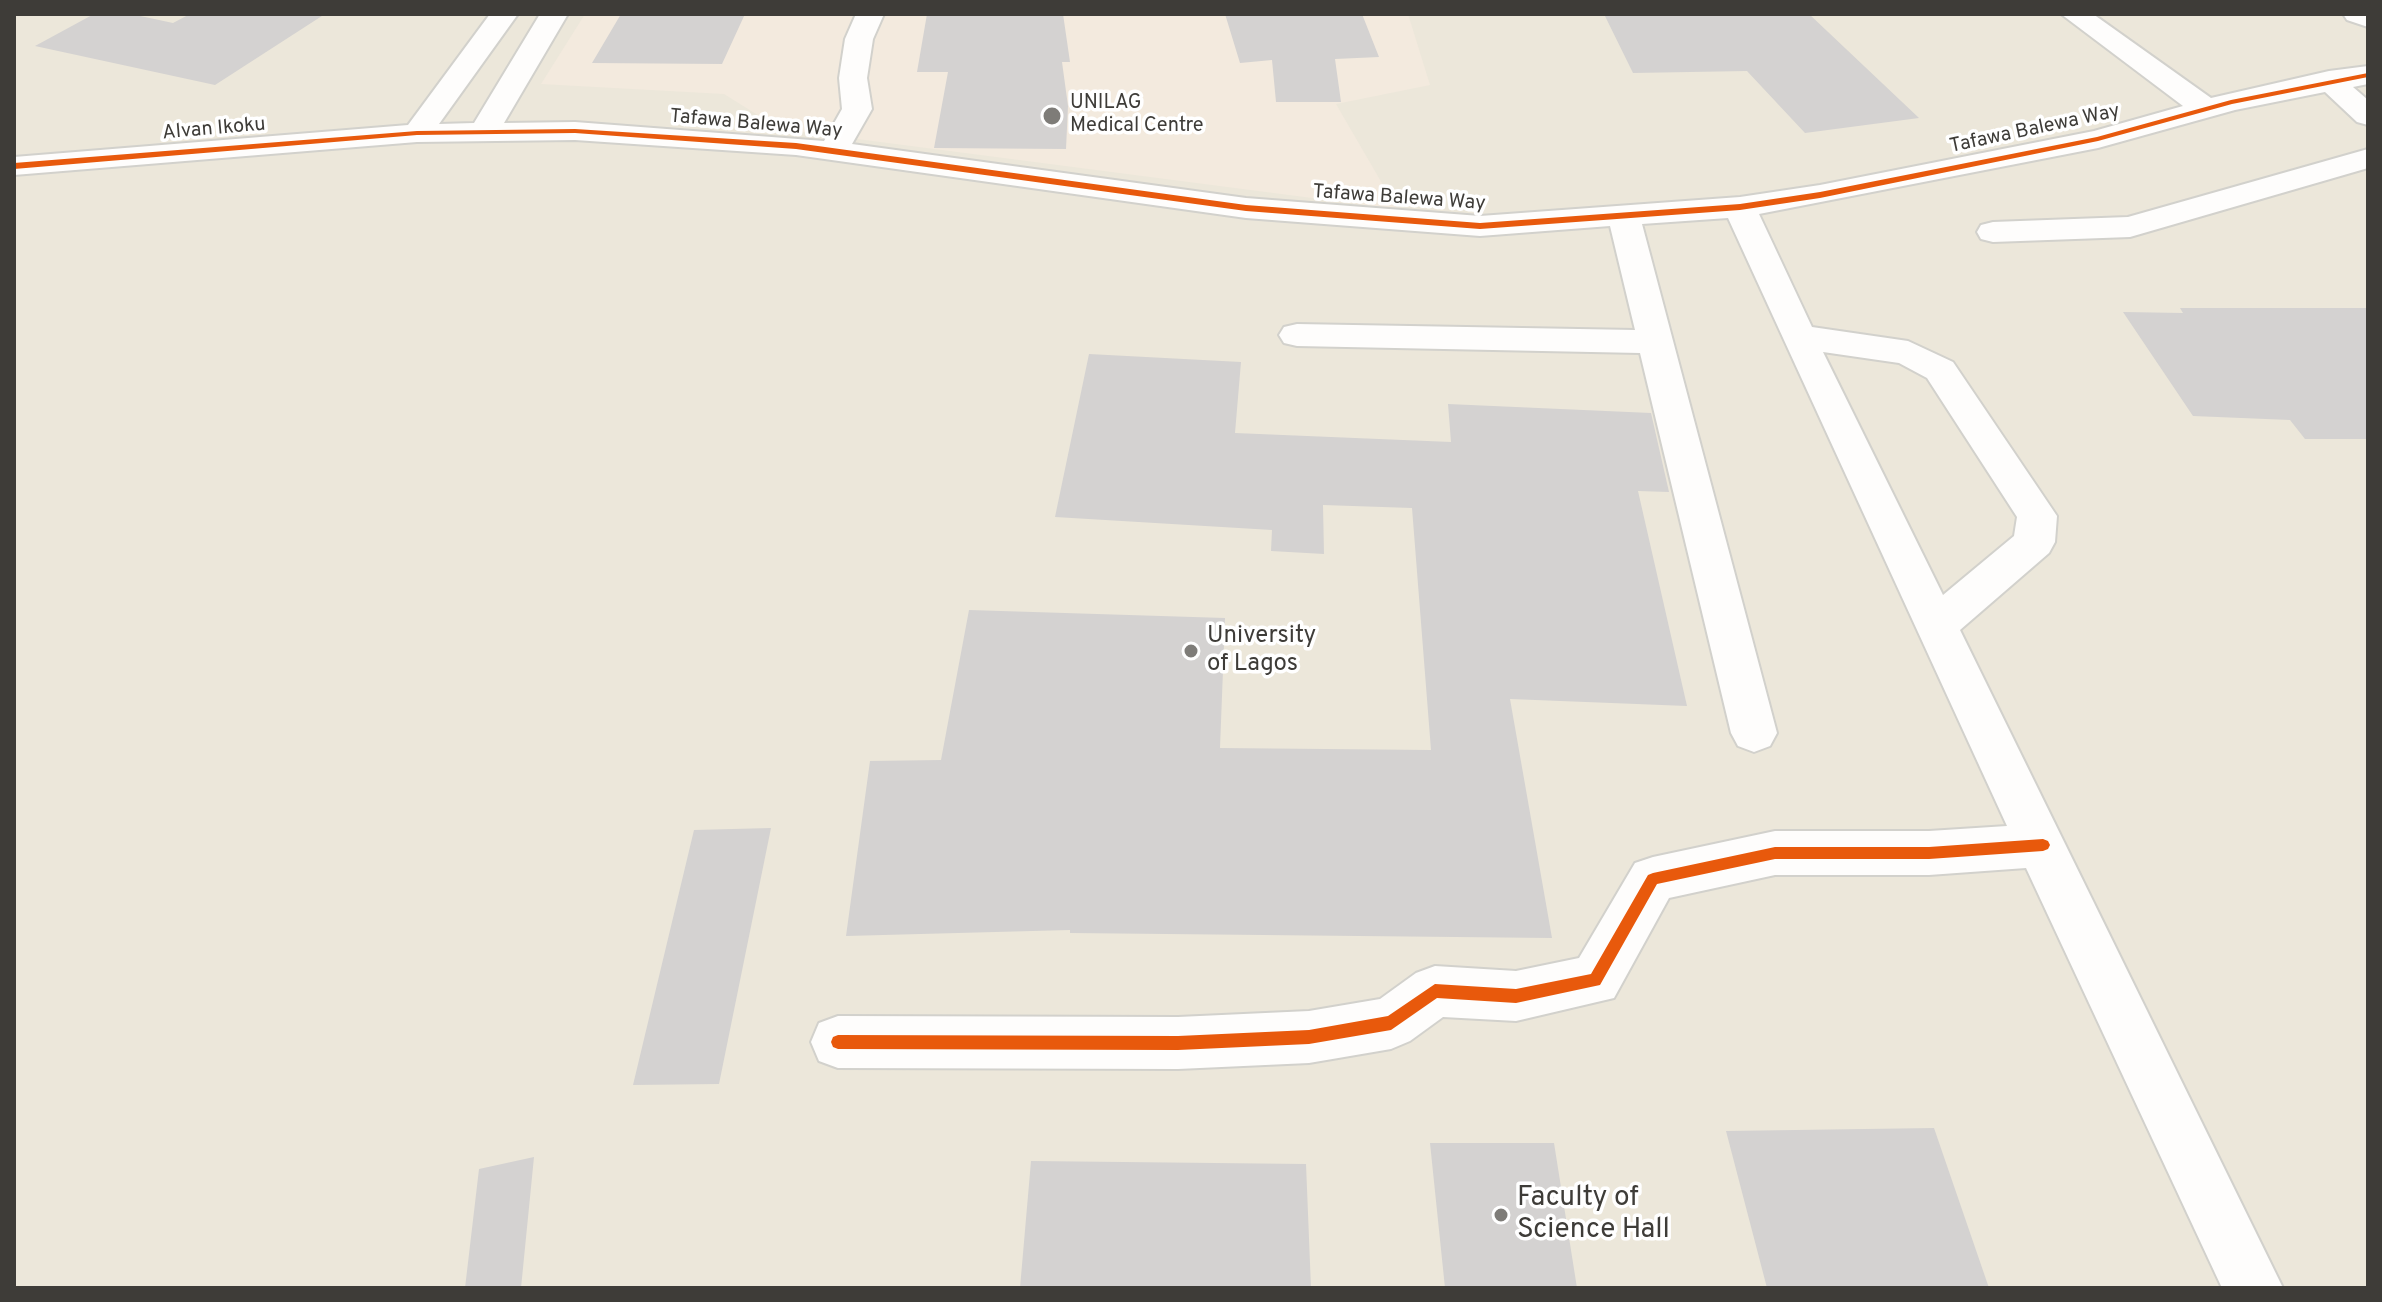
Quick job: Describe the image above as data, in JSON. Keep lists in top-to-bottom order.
{
  "streets": {
    "street": ["Tafawa Balewa Way", "Alvan Ikoku"]
  },
  "crossings": [
    ["Tafawa Balewa Way", "Alvan Ikoku"]
  ],
  "places": ["UNILAG Medical Centre", "University of Lagos", "Faculty of Science Hall"]
}
